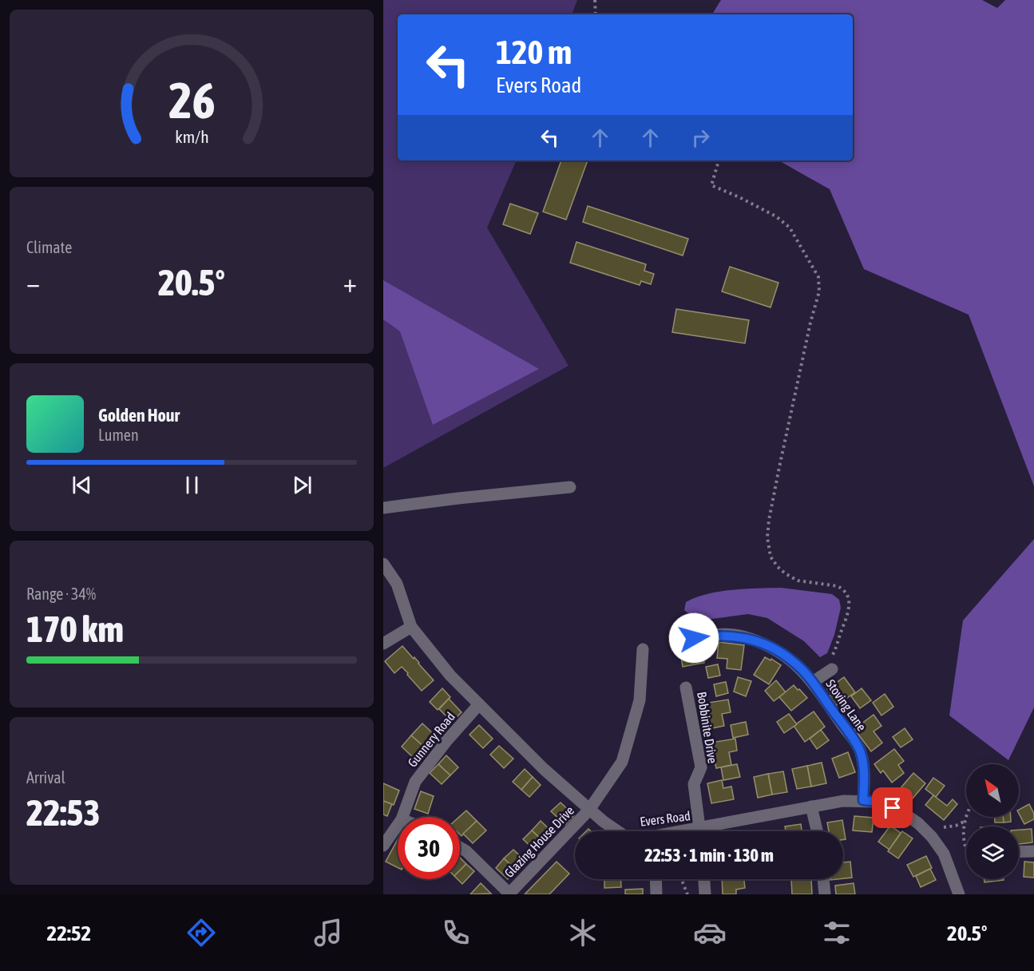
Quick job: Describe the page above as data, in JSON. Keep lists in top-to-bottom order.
{
  "streets": {
    "street": [
      "Stoving Lane",
      "Bobbinite Drive",
      "Gunnery Road",
      "Evers Road",
      "Glazing House Drive"
    ]
  },
  "crossings": [
    ["Stoving Lane", "Evers Road"],
    ["Gunnery Road", "Evers Road"],
    ["Evers Road", "Glazing House Drive"]
  ],
  "north": "top left",
  "page": {
    "turn": ["120 m", "Evers Road"],
    "tile": [
      "Climate",
      ["Range · 34%", "170 km"],
      ["Arrival", "22:53"]
    ],
    "heat": ["−", "20.5°", "+"],
    "song": ["Golden Hour", "Lumen"],
    "limit": "30",
    "trip": "22:53 · 1 min · 130 m",
    "tabs": ["22:52", "20.5°"],
    "gauge": ["26", "km/h"]
  }
}
